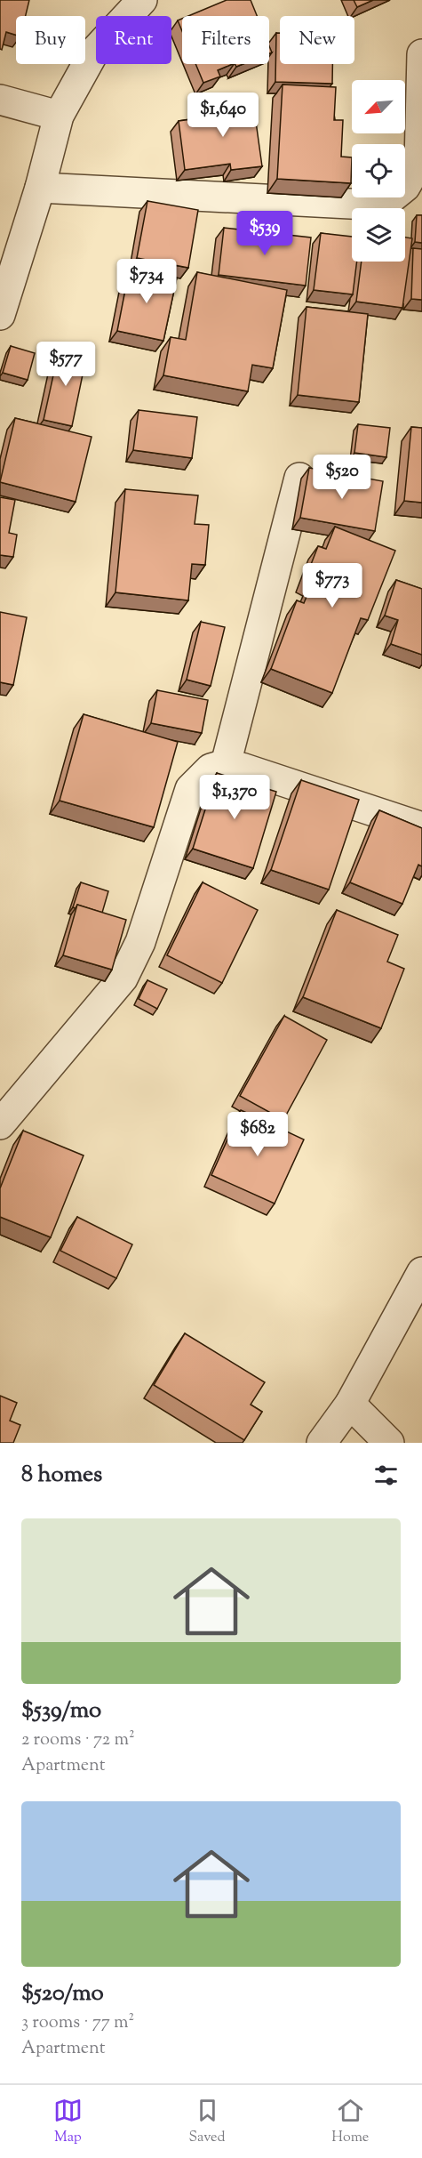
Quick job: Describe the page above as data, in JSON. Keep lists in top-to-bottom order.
{
  "north": "bottom left",
  "page": {
    "chip": [
      "Buy",
      "Rent",
      "Filters",
      "New"
    ],
    "price": [
      "$1,640",
      "$539",
      "$734",
      "$577",
      "$520",
      "$773",
      "$1,370",
      "$682"
    ],
    "heading": "8 homes",
    "list": [
      {
        "name": "$539/mo",
        "note": "2 rooms · 72 m² · Apartment"
      },
      {
        "name": "$520/mo",
        "note": "3 rooms · 77 m² · Apartment"
      }
    ],
    "tabs": ["Map", "Saved", "Home"]
  }
}
